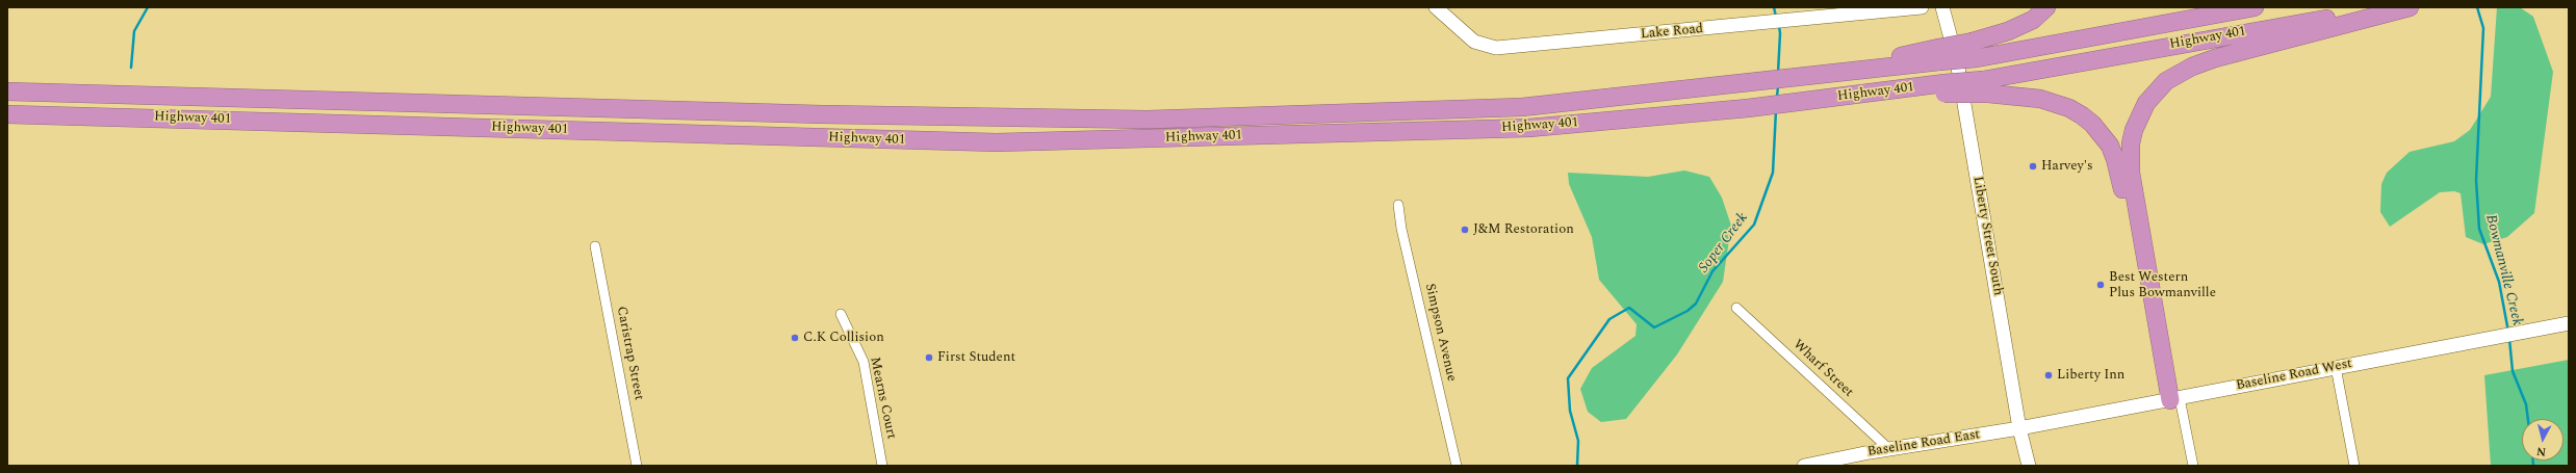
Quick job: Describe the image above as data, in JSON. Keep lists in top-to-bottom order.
{
  "streets": {
    "highway": ["Highway 401"],
    "street": [
      "Lake Road",
      "Liberty Street South",
      "Simpson Avenue",
      "Caristrap Street",
      "Wharf Street",
      "Baseline Road West",
      "Mearns Court",
      "Baseline Road East"
    ]
  },
  "crossings": [
    ["Liberty Street South", "Baseline Road West"],
    ["Liberty Street South", "Baseline Road East"],
    ["Wharf Street", "Baseline Road East"],
    ["Baseline Road West", "Baseline Road East"]
  ],
  "water": ["Soper Creek", "Bowmanville Creek"],
  "places": [
    "Harvey's",
    "J&M Restoration",
    "Best Western Plus Bowmanville",
    "C.K Collision",
    "First Student",
    "Liberty Inn"
  ],
  "north": "bottom"
}
